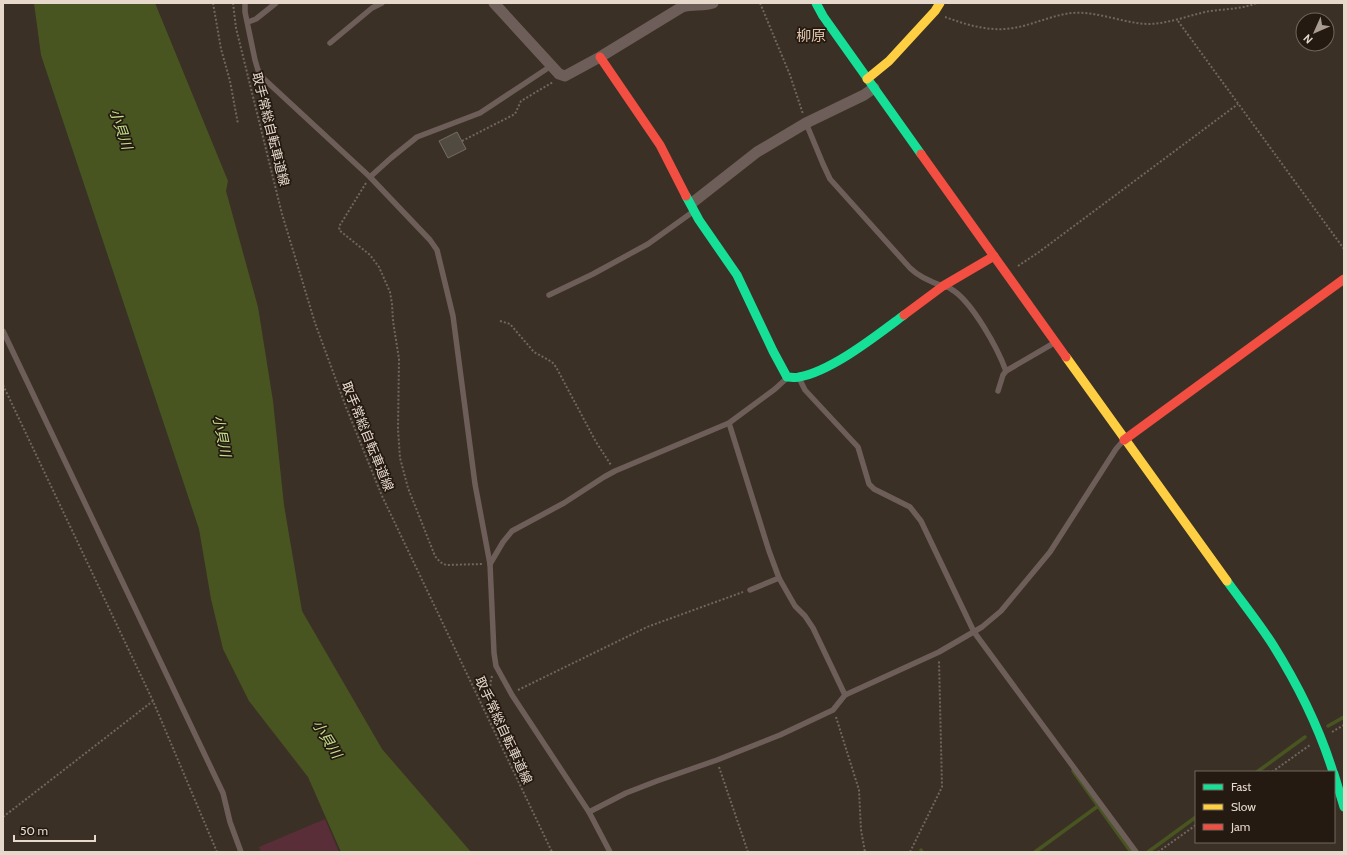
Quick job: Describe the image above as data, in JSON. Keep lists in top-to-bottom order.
{
  "streets": {
    "path": ["取手常総自転車道線"]
  },
  "districts": ["柳原"],
  "water": ["小貝川"],
  "legend": ["Fast", "Slow", "Jam"],
  "scale_bar": "50 m",
  "north": "bottom left"
}
